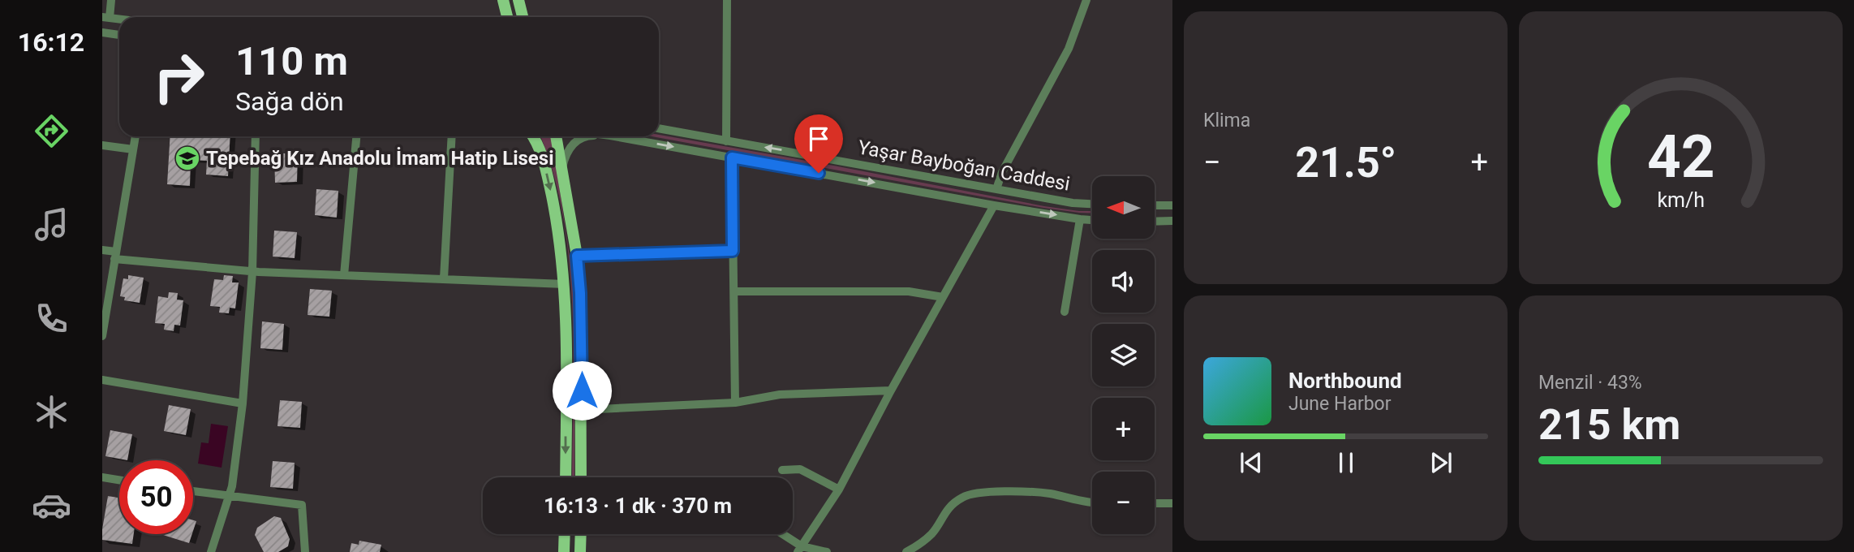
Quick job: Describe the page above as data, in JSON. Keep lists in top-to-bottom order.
{
  "streets": {
    "street": ["Yaşar Bayboğan Caddesi"]
  },
  "places": {
    "school or university": ["Tepebağ Kız Anadolu İmam Hatip Lisesi"]
  },
  "north": "left",
  "page": {
    "tabs": "16:12",
    "tile": [
      "Klima",
      ["Menzil · 43%", "215 km"]
    ],
    "turn": ["110 m", "Sağa dön"],
    "heat": ["−", "21.5°", "+"],
    "map_buttons": ["+", "−"],
    "song": ["Northbound", "June Harbor"],
    "limit": "50",
    "trip": "16:13 · 1 dk · 370 m",
    "gauge": ["42", "km/h"]
  }
}
